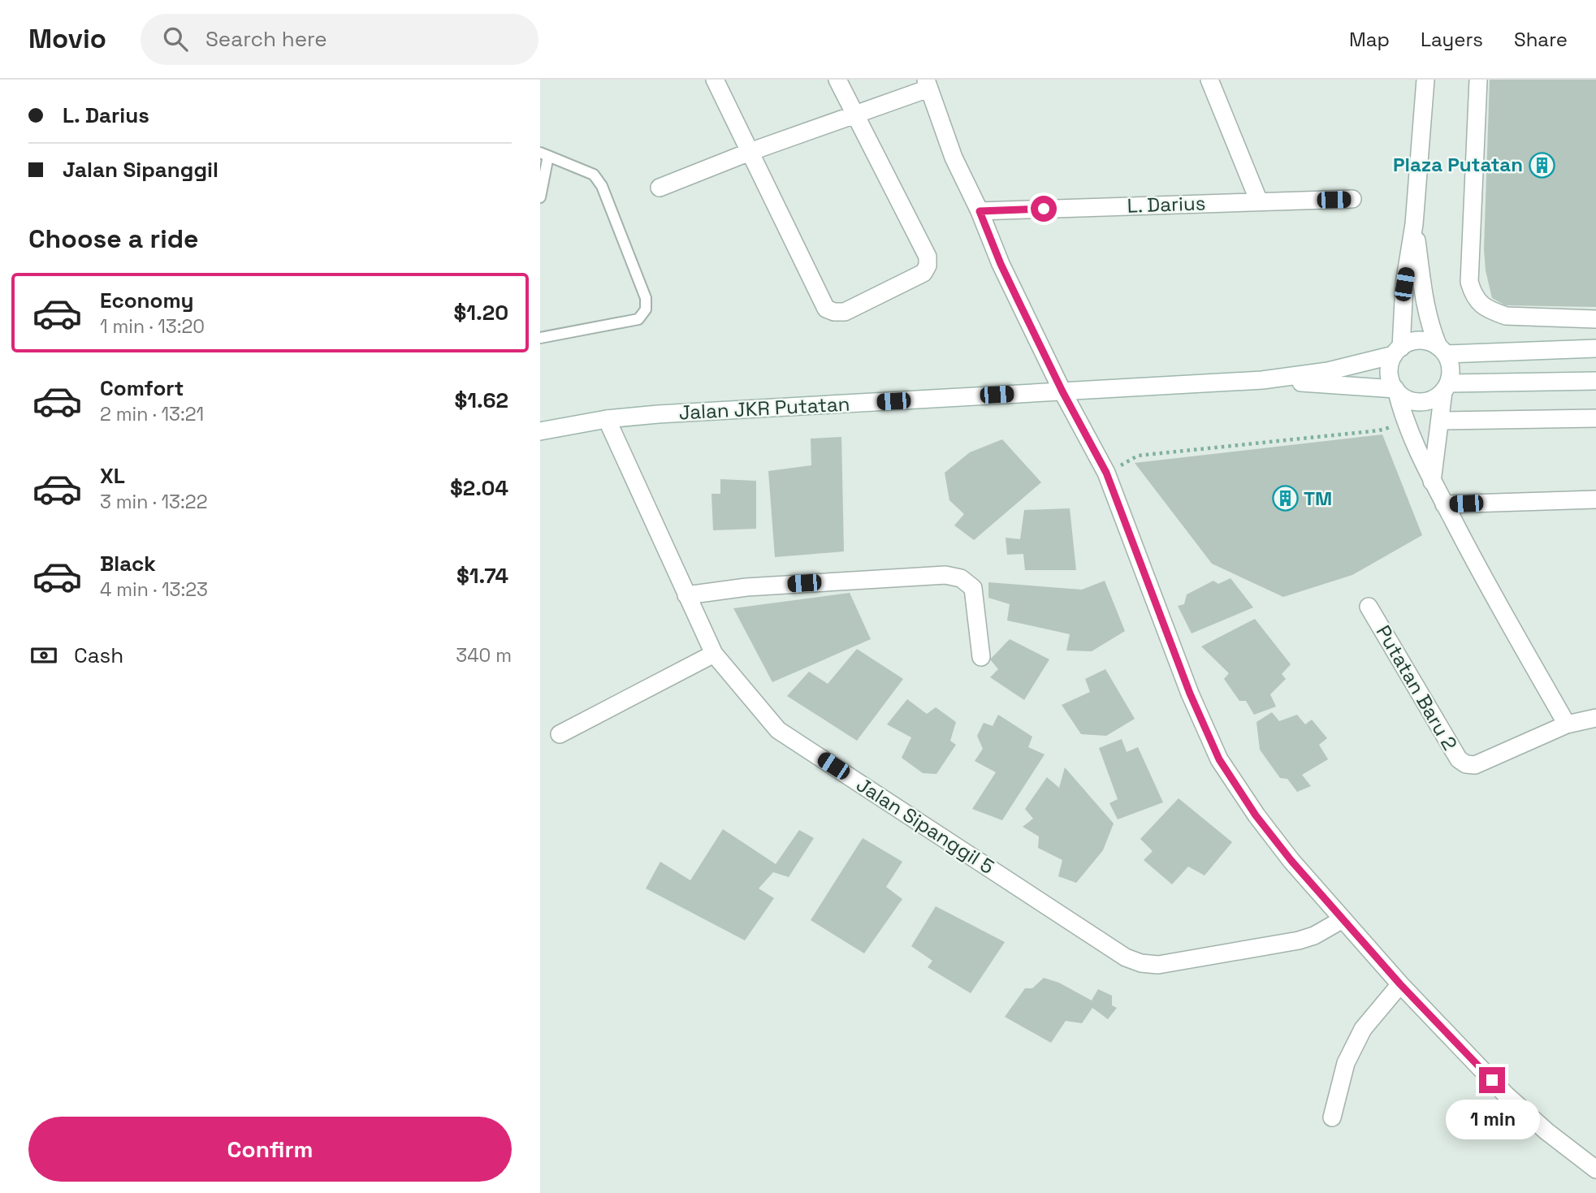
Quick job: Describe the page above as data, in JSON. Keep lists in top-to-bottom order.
{
  "streets": {
    "street": [
      "L. Darius",
      "Jalan JKR Putatan",
      "Putatan Baru 2",
      "Jalan Sipanggil 5"
    ]
  },
  "crossings": [
    ["Jalan JKR Putatan", "Jalan Sipanggil 5"]
  ],
  "places": {
    "building": ["Plaza Putatan", "TM"]
  },
  "page": {
    "header": "Movio",
    "search": "Search here",
    "nav": ["Map", "Layers", "Share"],
    "banner": ["L. Darius", "Jalan Sipanggil"],
    "heading": "Choose a ride",
    "list": [
      {
        "name": "Economy",
        "note": "1 min · 13:20",
        "value": "$1.20"
      },
      {
        "name": "Comfort",
        "note": "2 min · 13:21",
        "value": "$1.62"
      },
      {
        "name": "XL",
        "note": "3 min · 13:22",
        "value": "$2.04"
      },
      {
        "name": "Black",
        "note": "4 min · 13:23",
        "value": "$1.74"
      }
    ],
    "pay": ["Cash", "340 m"],
    "bubble": "1 min",
    "buttons": "Confirm"
  }
}
